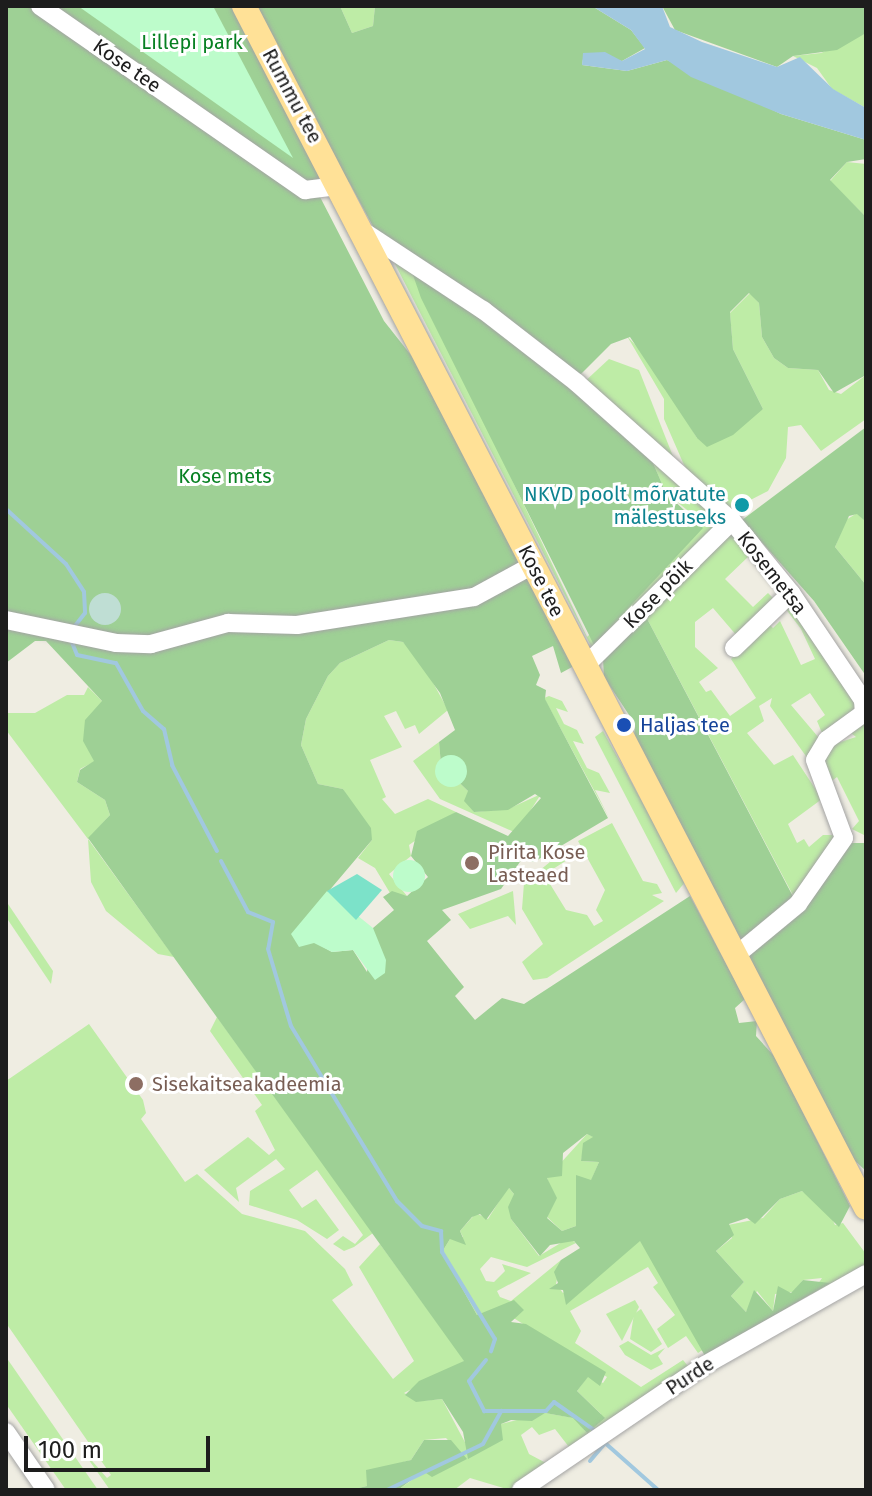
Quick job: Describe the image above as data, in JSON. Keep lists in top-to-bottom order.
{
  "streets": {
    "main road": ["Kose tee", "Rummu tee"],
    "street": ["Kosemetsa", "Kose põik", "Purde"]
  },
  "crossings": [
    ["Kose tee", "Rummu tee"],
    ["Kose tee", "Kosemetsa"],
    ["Kose tee", "Kose põik"],
    ["Kosemetsa", "Kose põik"]
  ],
  "parks": ["Lillepi park", "Kose mets"],
  "places": [
    "NKVD poolt mõrvatute mälestuseks",
    "Haljas tee",
    "Pirita Kose Lasteaed",
    "Sisekaitseakadeemia"
  ],
  "scale_bar": "100 m"
}
